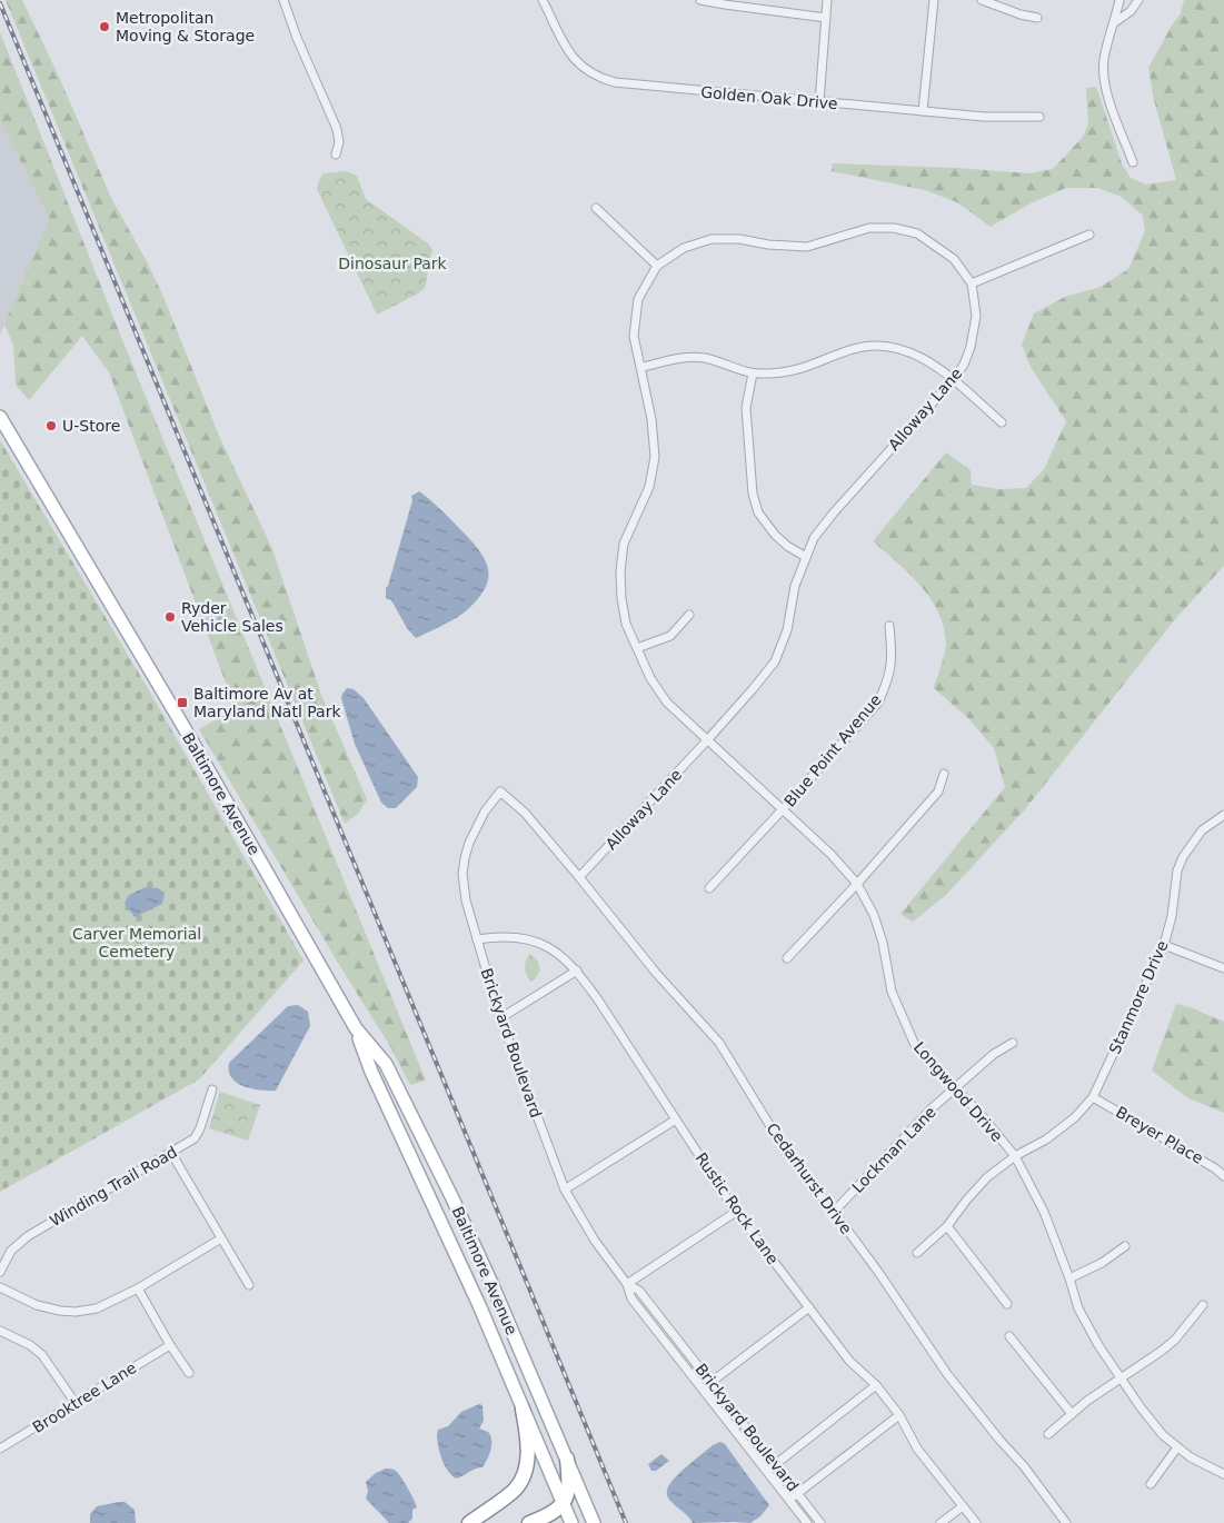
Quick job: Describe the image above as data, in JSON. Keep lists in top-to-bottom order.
{
  "streets": {
    "main road": ["Baltimore Avenue"],
    "street": [
      "Golden Oak Drive",
      "Alloway Lane",
      "Blue Point Avenue",
      "Stanmore Drive",
      "Brickyard Boulevard",
      "Longwood Drive",
      "Breyer Place",
      "Lockman Lane",
      "Cedarhurst Drive",
      "Winding Trail Road",
      "Rustic Rock Lane",
      "Brooktree Lane"
    ]
  },
  "crossings": [
    ["Alloway Lane", "Longwood Drive"],
    ["Alloway Lane", "Cedarhurst Drive"],
    ["Blue Point Avenue", "Longwood Drive"],
    ["Stanmore Drive", "Longwood Drive"],
    ["Stanmore Drive", "Breyer Place"],
    ["Brickyard Boulevard", "Cedarhurst Drive"],
    ["Brickyard Boulevard", "Rustic Rock Lane"],
    ["Longwood Drive", "Lockman Lane"],
    ["Lockman Lane", "Cedarhurst Drive"]
  ],
  "parks": ["Dinosaur Park", "Carver Memorial Cemetery"],
  "places": {
    "other": ["Metropolitan Moving & Storage", "U-Store", "Ryder Vehicle Sales"],
    "transit": ["Baltimore Av at Maryland Natl Park"]
  }
}
